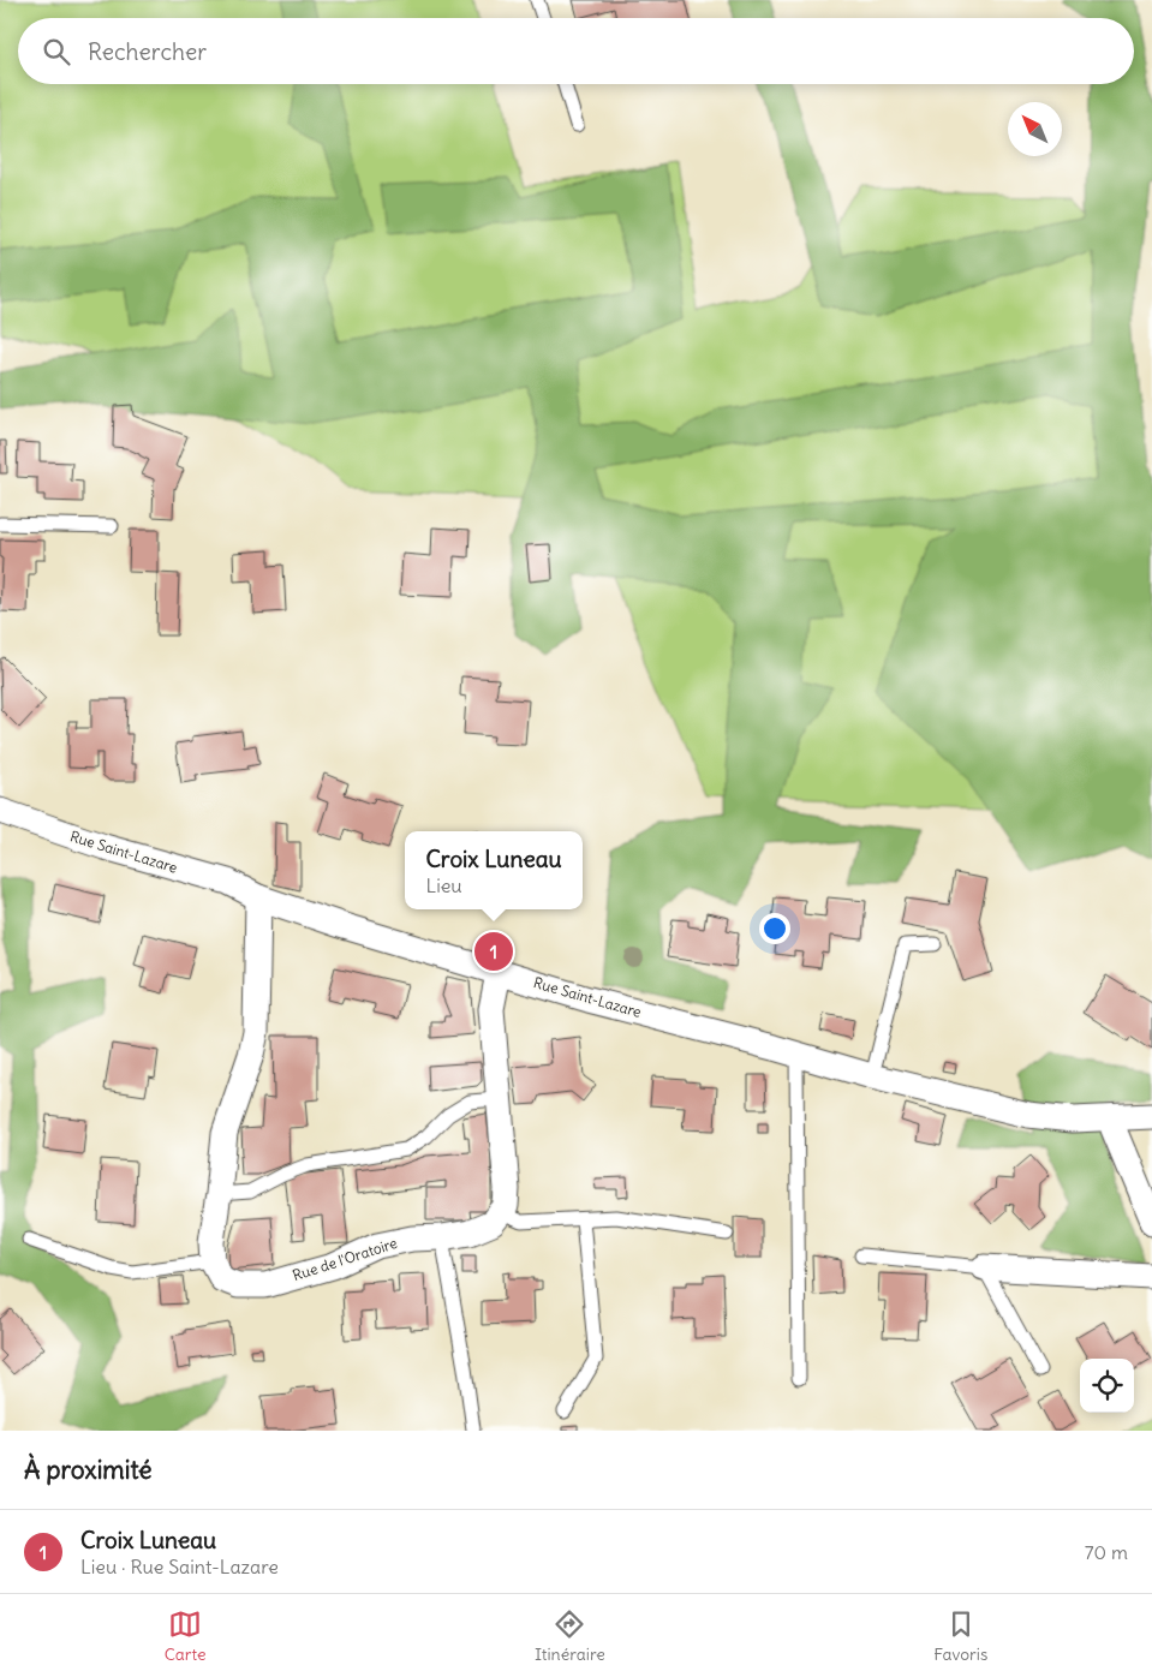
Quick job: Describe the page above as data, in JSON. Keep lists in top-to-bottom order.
{
  "streets": {
    "street": ["Rue Saint-Lazare", "Rue de l'Oratoire"]
  },
  "north": "top left",
  "page": {
    "search": "Rechercher",
    "popup": ["Croix Luneau", "Lieu"],
    "pins": "1",
    "heading": "À proximité",
    "list": [
      {
        "mark": "1",
        "name": "Croix Luneau",
        "note": "Lieu · Rue Saint-Lazare",
        "value": "70 m"
      }
    ],
    "nav": ["Carte", "Itinéraire", "Favoris"]
  }
}
